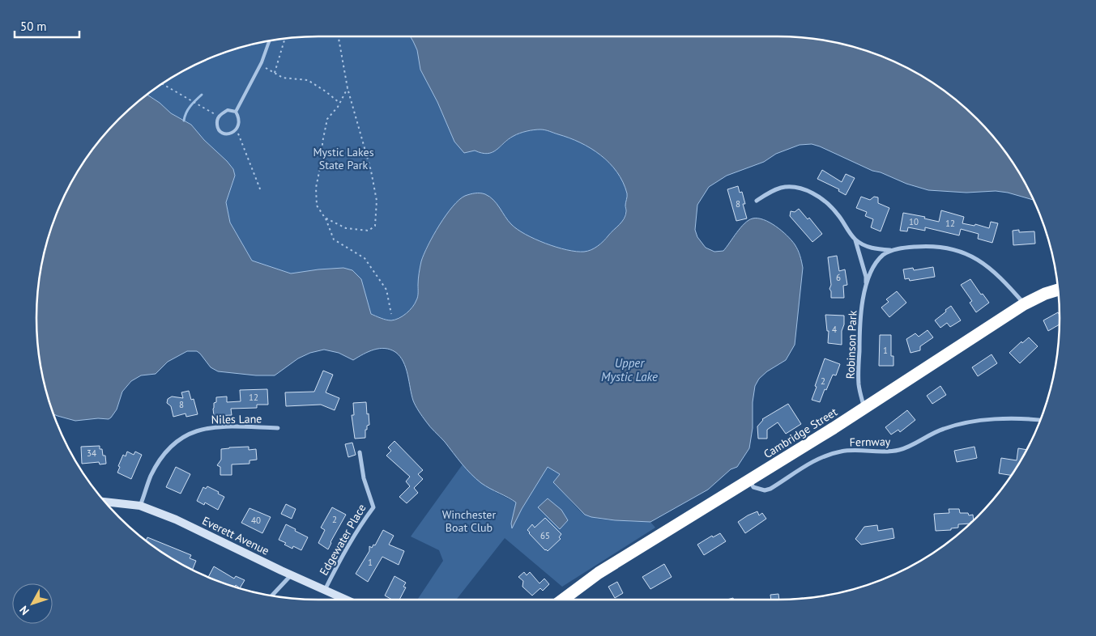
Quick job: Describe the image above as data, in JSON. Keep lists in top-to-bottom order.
{
  "streets": {
    "highway": ["Cambridge Street"],
    "street": [
      "Robinson Park",
      "Niles Lane",
      "Fernway",
      "Everett Avenue",
      "Edgewater Place"
    ]
  },
  "crossings": [
    ["Robinson Park", "Cambridge Street"],
    ["Niles Lane", "Everett Avenue"],
    ["Cambridge Street", "Fernway"],
    ["Everett Avenue", "Edgewater Place"]
  ],
  "water": ["Upper Mystic Lake"],
  "parks": ["Mystic Lakes State Park", "Winchester Boat Club"],
  "house_numbers": [
    "8",
    "10",
    "12",
    "6",
    "4",
    "1",
    "2",
    "12",
    "8",
    "34",
    "2",
    "40",
    "65",
    "1"
  ],
  "scale_bar": "50 m",
  "north": "bottom left"
}
